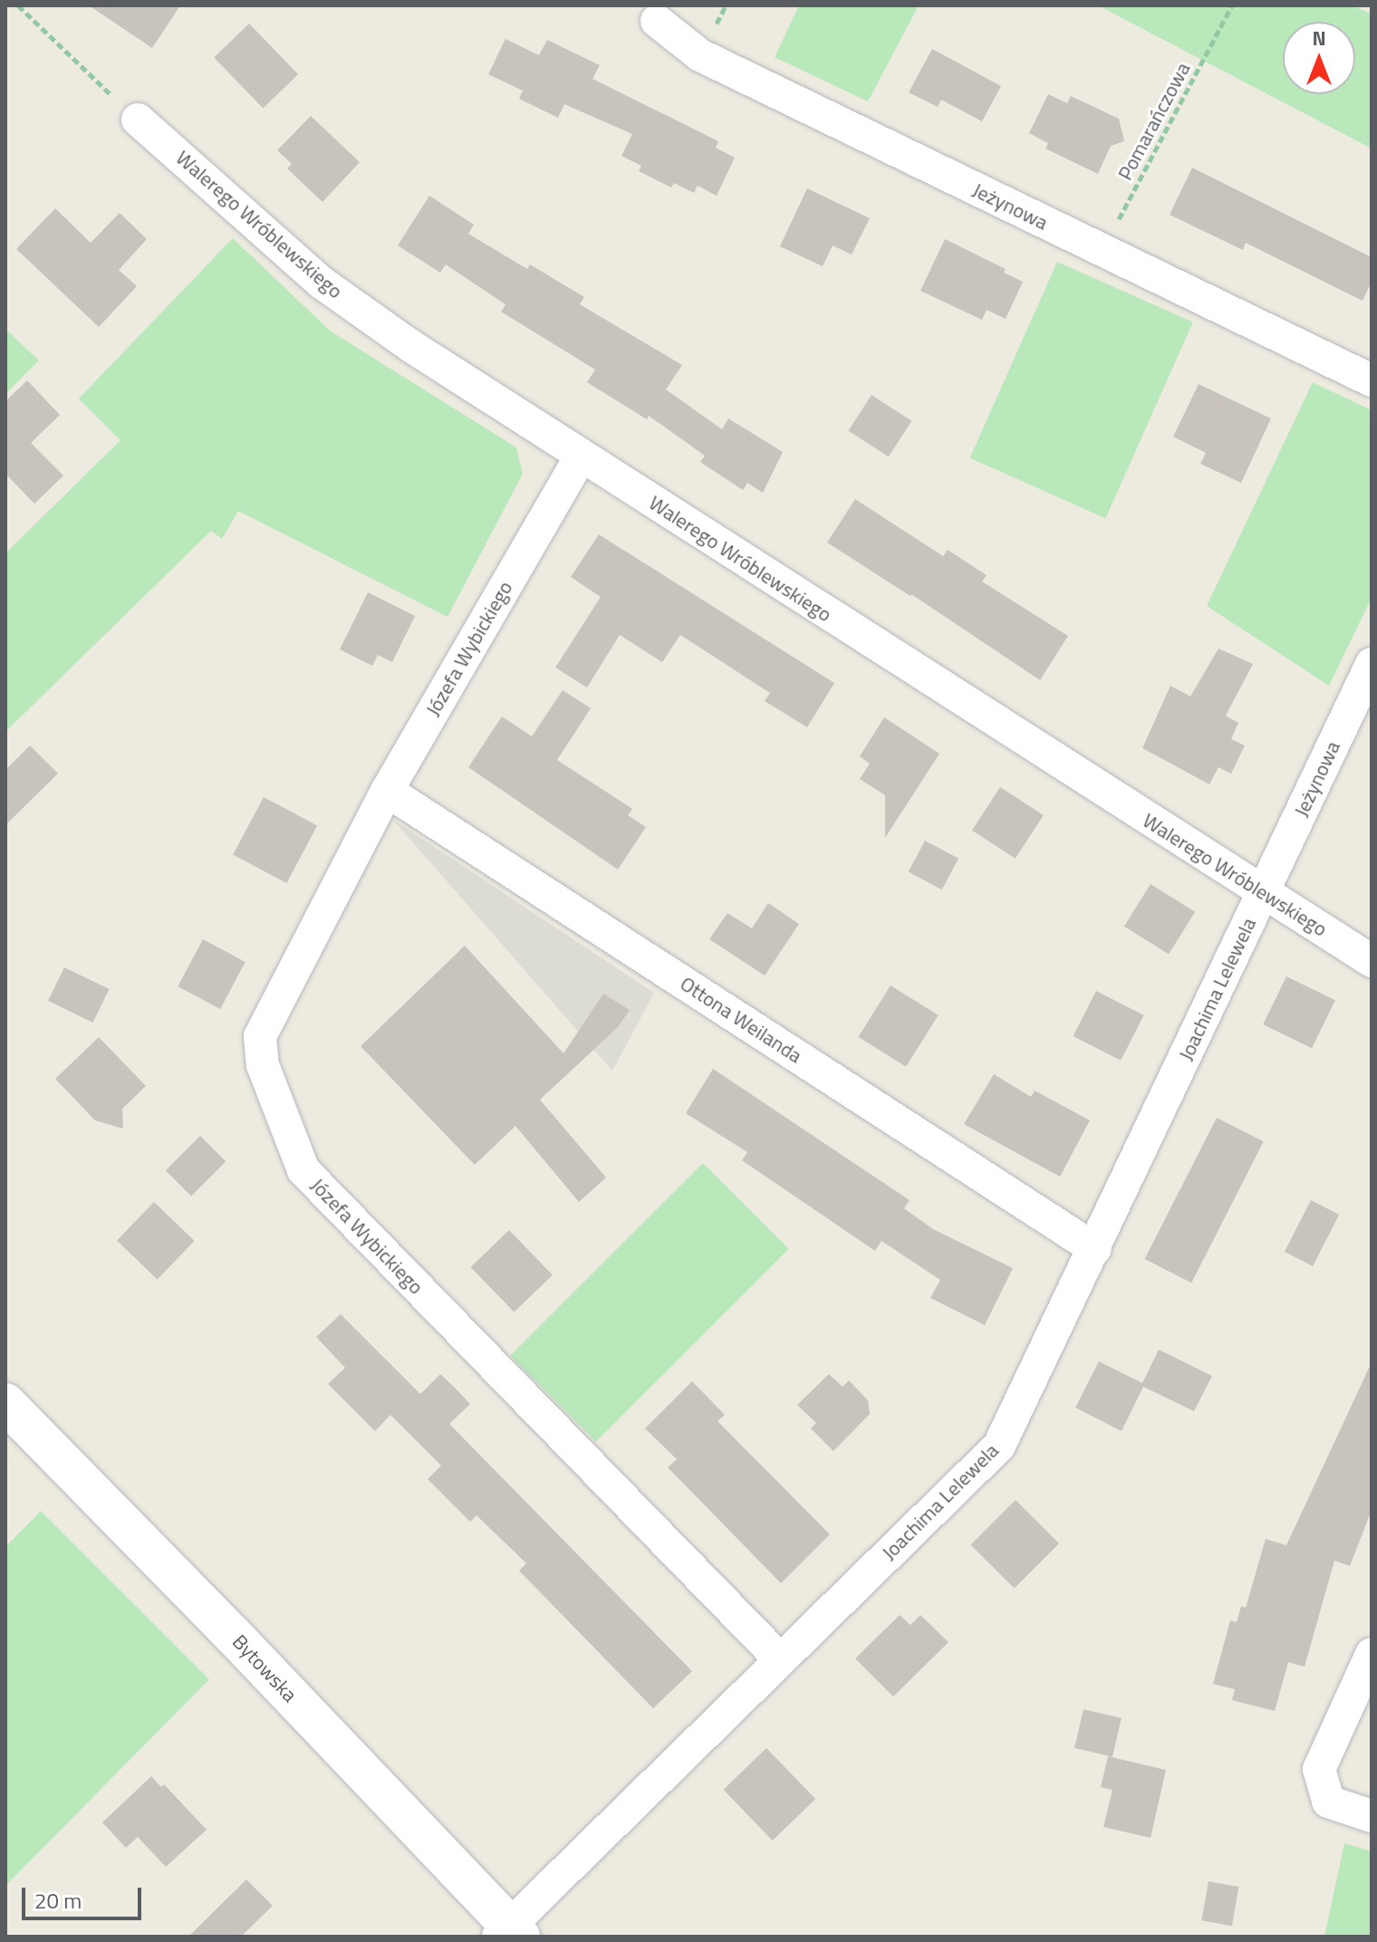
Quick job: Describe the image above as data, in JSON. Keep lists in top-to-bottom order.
{
  "streets": {
    "street": [
      "Jeżynowa",
      "Walerego Wróblewskiego",
      "Józefa Wybickiego",
      "Joachima Lelewela",
      "Ottona Weilanda",
      "Bytowska"
    ],
    "path": ["Pomarańczowa"]
  },
  "crossings": [
    ["Pomarańczowa", "Jeżynowa"],
    ["Jeżynowa", "Walerego Wróblewskiego"],
    ["Jeżynowa", "Joachima Lelewela"],
    ["Walerego Wróblewskiego", "Józefa Wybickiego"],
    ["Walerego Wróblewskiego", "Joachima Lelewela"],
    ["Józefa Wybickiego", "Joachima Lelewela"],
    ["Józefa Wybickiego", "Ottona Weilanda"],
    ["Joachima Lelewela", "Ottona Weilanda"],
    ["Joachima Lelewela", "Bytowska"]
  ],
  "scale_bar": "20 m",
  "north": "top"
}
